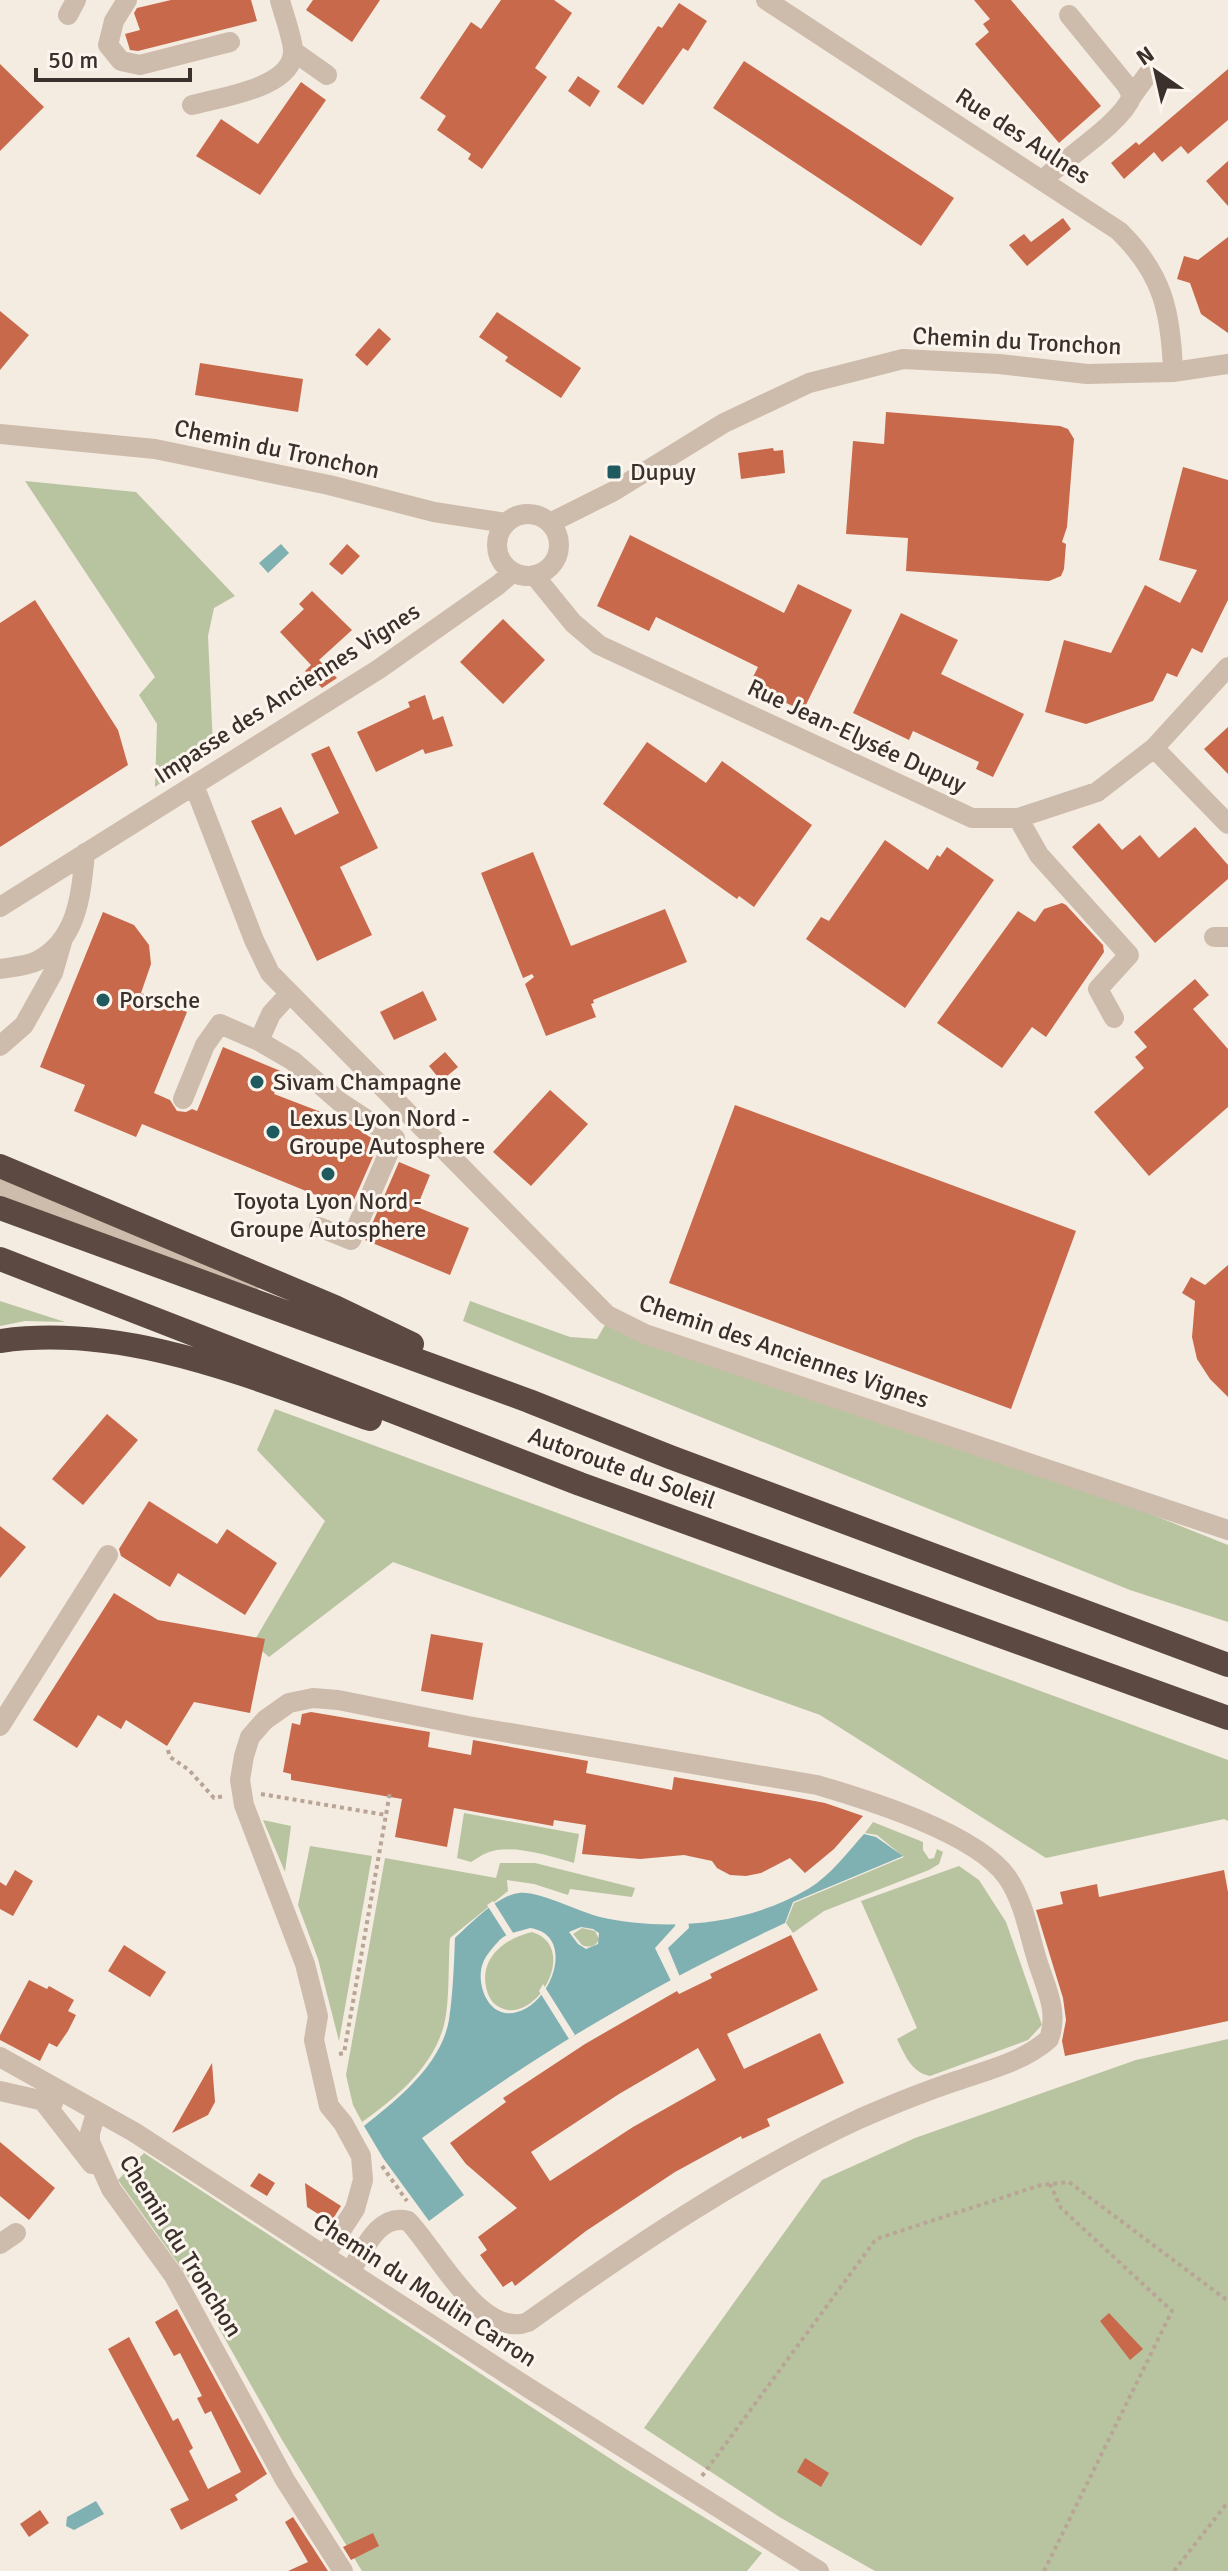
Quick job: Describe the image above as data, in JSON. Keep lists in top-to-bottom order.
{
  "streets": {
    "highway": ["Autoroute du Soleil"],
    "street": [
      "Rue des Aulnes",
      "Chemin du Tronchon",
      "Impasse des Anciennes Vignes",
      "Rue Jean-Elysée Dupuy",
      "Chemin des Anciennes Vignes",
      "Chemin du Moulin Carron"
    ]
  },
  "crossings": [
    ["Rue des Aulnes", "Chemin du Tronchon"],
    ["Chemin du Tronchon", "Impasse des Anciennes Vignes"],
    ["Chemin du Tronchon", "Rue Jean-Elysée Dupuy"],
    ["Chemin du Tronchon", "Chemin du Moulin Carron"],
    ["Impasse des Anciennes Vignes", "Rue Jean-Elysée Dupuy"],
    ["Impasse des Anciennes Vignes", "Chemin des Anciennes Vignes"]
  ],
  "places": {
    "transit": ["Dupuy"],
    "other": [
      "Porsche",
      "Sivam Champagne",
      "Lexus Lyon Nord - Groupe Autosphere",
      "Toyota Lyon Nord - Groupe Autosphere"
    ]
  },
  "scale_bar": "50 m",
  "north": "top left"
}
